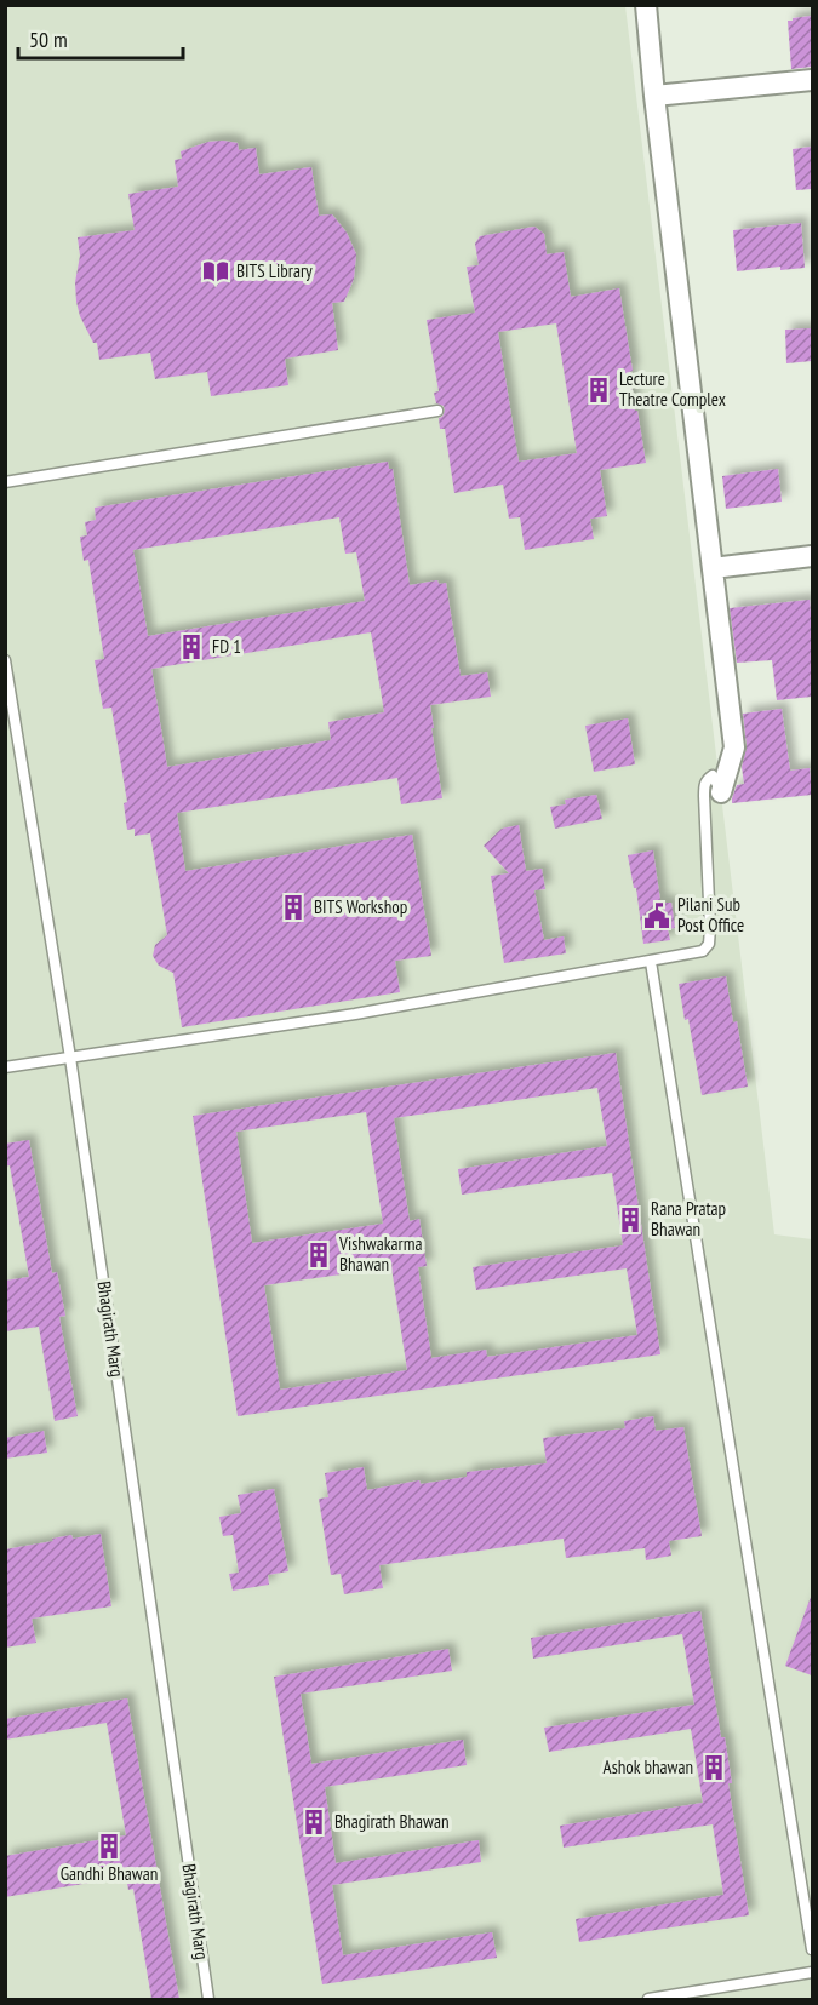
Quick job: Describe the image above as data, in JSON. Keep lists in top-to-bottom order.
{
  "streets": {
    "lane": ["Bhagirath Marg"]
  },
  "places": {
    "library": ["BITS Library"],
    "building": [
      "Lecture Theatre Complex",
      "FD 1",
      "BITS Workshop",
      "Rana Pratap Bhawan",
      "Vishwakarma Bhawan",
      "Ashok bhawan",
      "Bhagirath Bhawan",
      "Gandhi Bhawan"
    ],
    "public building": ["Pilani Sub Post Office"]
  },
  "scale_bar": "50 m"
}
